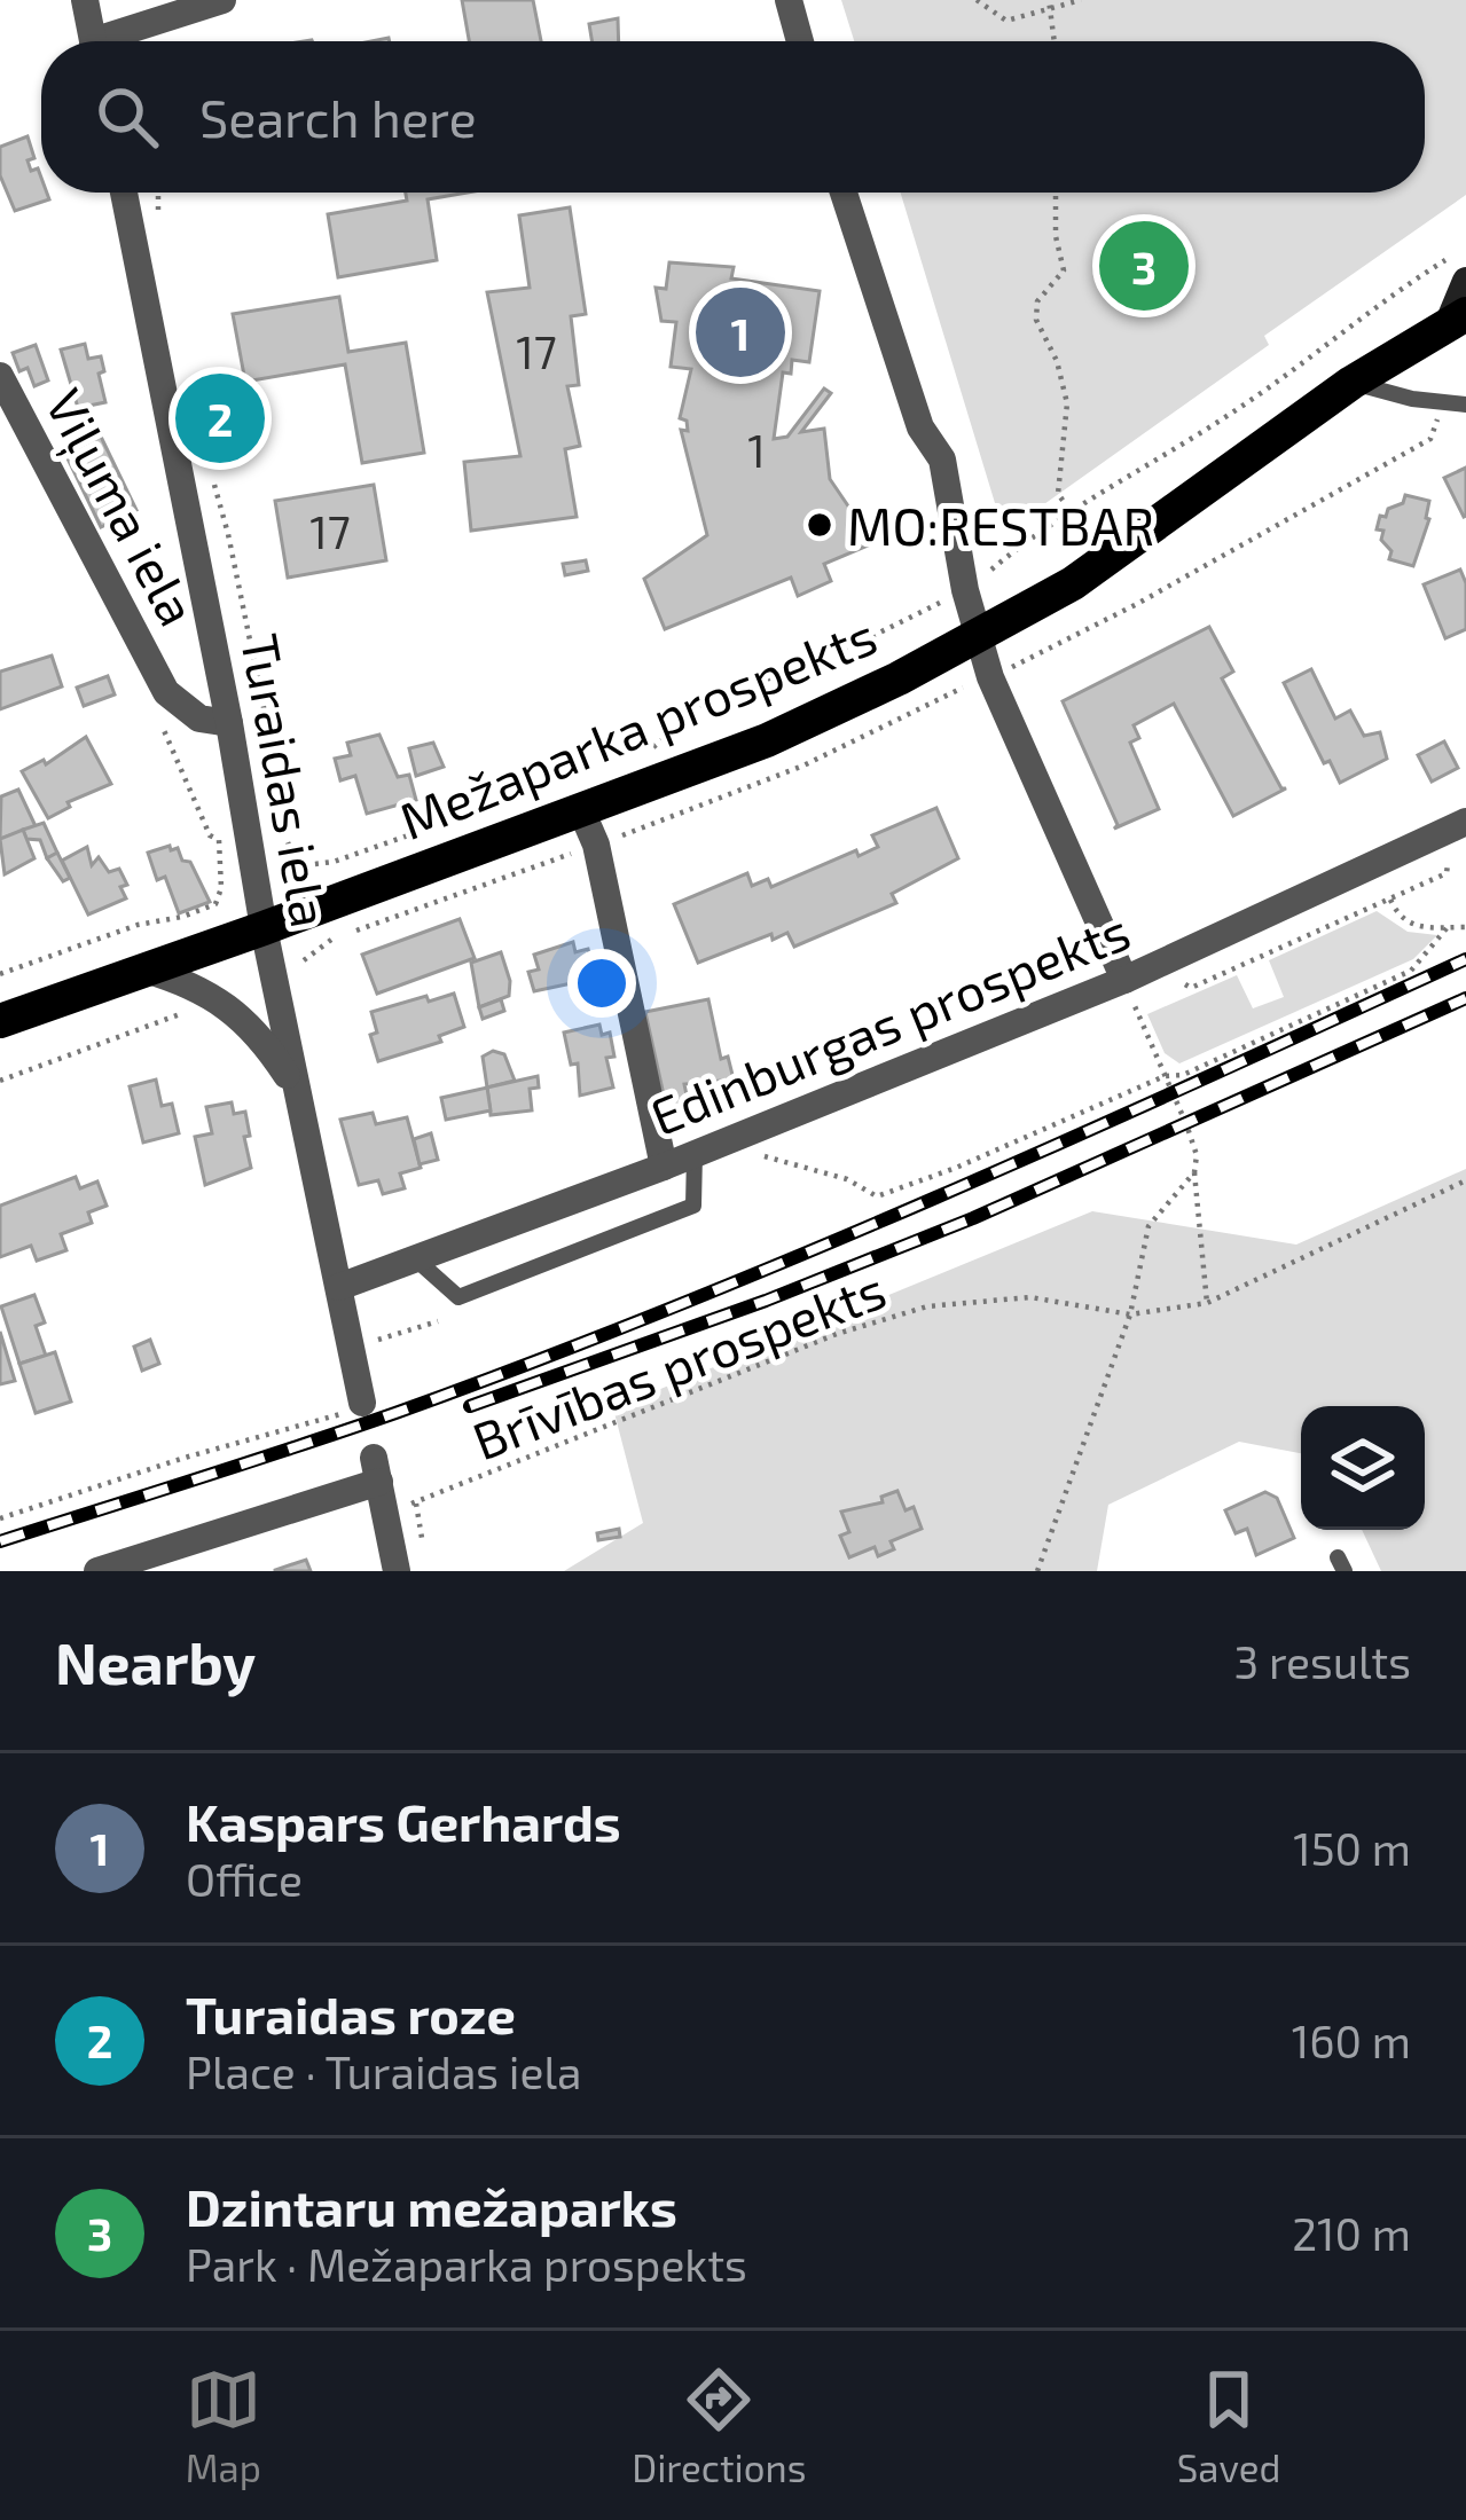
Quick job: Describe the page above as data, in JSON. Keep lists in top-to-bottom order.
{
  "streets": {
    "main road": ["Mežaparka prospekts"],
    "street": ["Viļuma iela", "Turaidas iela", "Edinburgas prospekts"],
    "path": ["Brīvības prospekts"]
  },
  "crossings": [
    ["Viļuma iela", "Turaidas iela"],
    ["Mežaparka prospekts", "Turaidas iela"],
    ["Turaidas iela", "Edinburgas prospekts"]
  ],
  "places": ["MO:RESTBAR"],
  "house_numbers": ["17", "1", "17"],
  "page": {
    "search": "Search here",
    "pins": ["3", "1", "2"],
    "heading": ["Nearby", "3 results"],
    "list": [
      {
        "mark": "1",
        "name": "Kaspars Gerhards",
        "note": "Office",
        "value": "150 m"
      },
      {
        "mark": "2",
        "name": "Turaidas roze",
        "note": "Place · Turaidas iela",
        "value": "160 m"
      },
      {
        "mark": "3",
        "name": "Dzintaru mežaparks",
        "note": "Park · Mežaparka prospekts",
        "value": "210 m"
      }
    ],
    "nav": ["Map", "Directions", "Saved"]
  }
}
